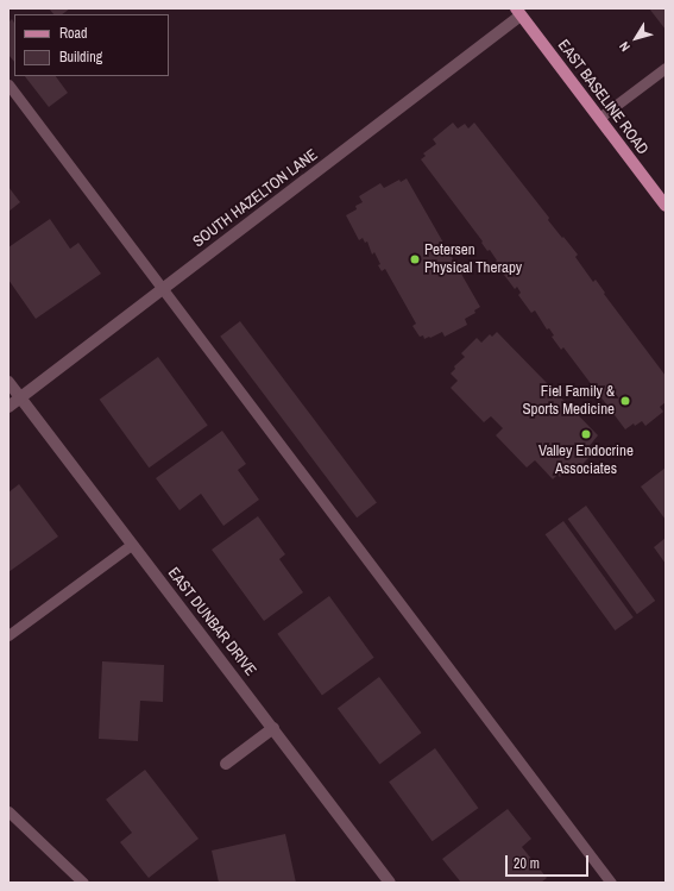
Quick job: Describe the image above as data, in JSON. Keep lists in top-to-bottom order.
{
  "streets": {
    "main road": ["EAST BASELINE ROAD"],
    "street": ["SOUTH HAZELTON LANE", "EAST DUNBAR DRIVE"]
  },
  "crossings": [
    ["EAST BASELINE ROAD", "SOUTH HAZELTON LANE"],
    ["SOUTH HAZELTON LANE", "EAST DUNBAR DRIVE"]
  ],
  "places": ["Petersen Physical Therapy", "Fiel Family & Sports Medicine", "Valley Endocrine Associates"],
  "legend": ["Road", "Building"],
  "scale_bar": "20 m",
  "north": "bottom left"
}
